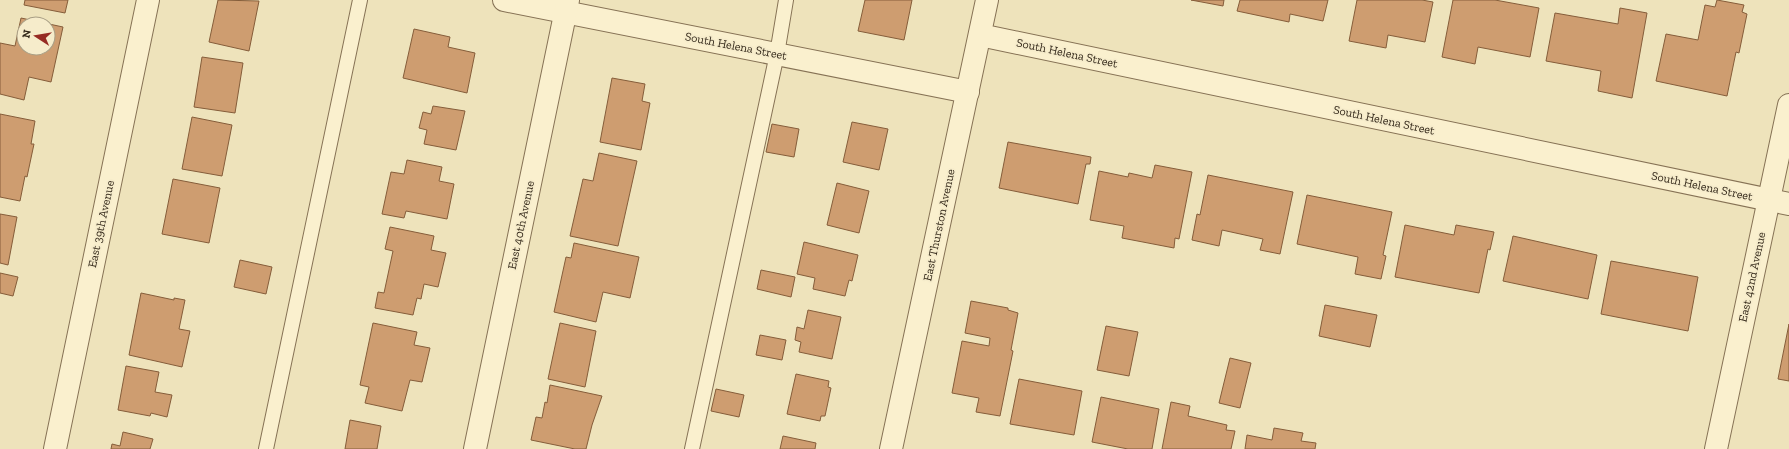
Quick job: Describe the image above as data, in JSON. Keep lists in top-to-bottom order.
{
  "streets": {
    "street": [
      "South Helena Street",
      "East 39th Avenue",
      "East 40th Avenue",
      "East Thurston Avenue",
      "East 42nd Avenue"
    ]
  },
  "crossings": [
    ["South Helena Street", "East 40th Avenue"],
    ["South Helena Street", "East Thurston Avenue"],
    ["South Helena Street", "East 42nd Avenue"]
  ],
  "north": "left"
}
